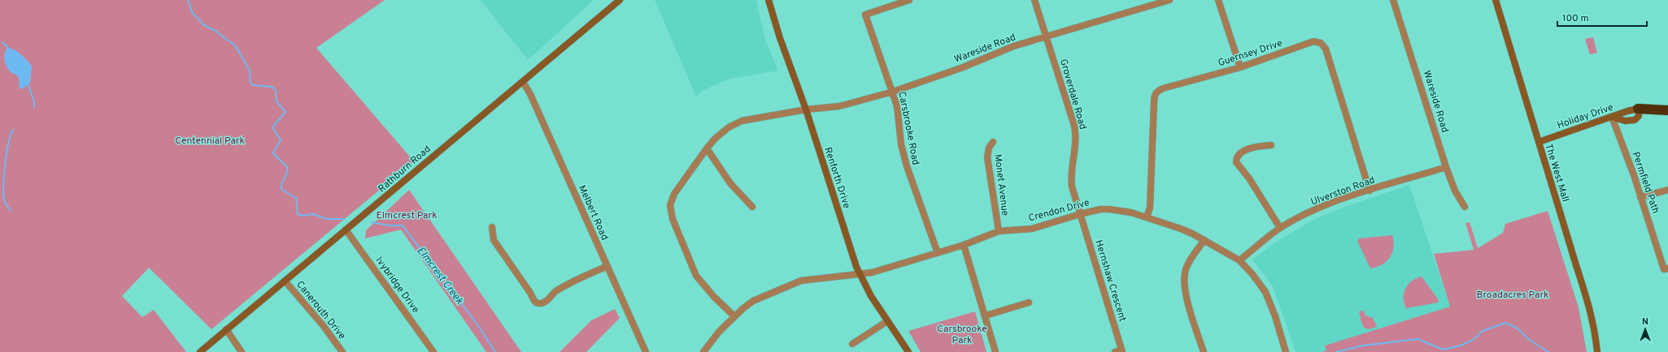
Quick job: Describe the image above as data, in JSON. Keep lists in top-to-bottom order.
{
  "streets": {
    "street": [
      "Wareside Road",
      "Guernsey Drive",
      "Groverdale Road",
      "Holiday Drive",
      "Carsbrooke Road",
      "Rathburn Road",
      "The West Mall",
      "Renforth Drive",
      "Permfield Path",
      "Monet Avenue",
      "Ulverston Road",
      "Crendon Drive",
      "Melbert Road",
      "Hernshaw Crescent",
      "Ivybridge Drive",
      "Canerouth Drive"
    ]
  },
  "crossings": [
    ["Wareside Road", "Groverdale Road"],
    ["Wareside Road", "Carsbrooke Road"],
    ["Wareside Road", "Renforth Drive"],
    ["Wareside Road", "Ulverston Road"],
    ["Wareside Road", "Crendon Drive"],
    ["Guernsey Drive", "Ulverston Road"],
    ["Guernsey Drive", "Crendon Drive"],
    ["Groverdale Road", "Crendon Drive"],
    ["Groverdale Road", "Hernshaw Crescent"],
    ["Holiday Drive", "The West Mall"],
    ["Holiday Drive", "Permfield Path"],
    ["Carsbrooke Road", "Crendon Drive"],
    ["Rathburn Road", "Melbert Road"],
    ["Rathburn Road", "Ivybridge Drive"],
    ["Rathburn Road", "Canerouth Drive"],
    ["Renforth Drive", "Crendon Drive"],
    ["Monet Avenue", "Crendon Drive"],
    ["Ulverston Road", "Crendon Drive"],
    ["Crendon Drive", "Hernshaw Crescent"]
  ],
  "water": ["Elmcrest Creek"],
  "parks": [
    "Centennial Park",
    "Elmcrest Park",
    "Broadacres Park",
    "Carsbrooke Park"
  ],
  "scale_bar": "100 m",
  "north": "top"
}
